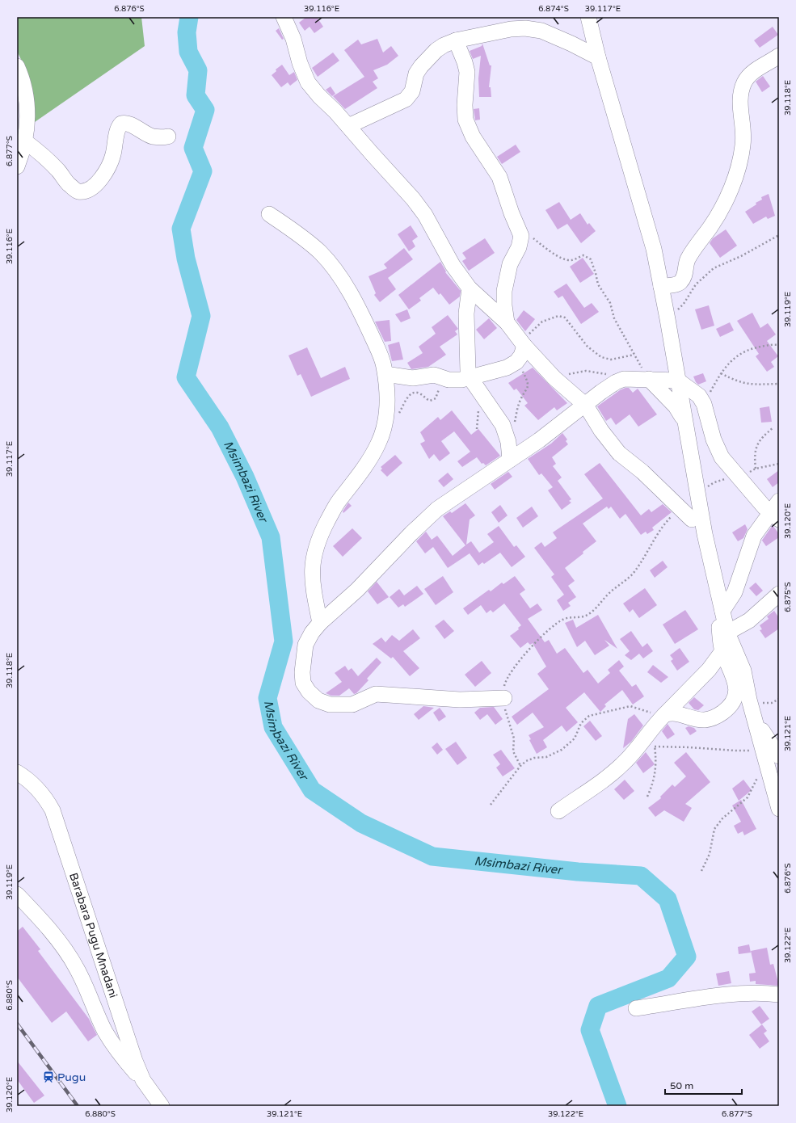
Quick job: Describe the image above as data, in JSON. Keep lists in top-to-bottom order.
{
  "streets": {
    "street": ["Barabara Pugu Mnadani"]
  },
  "water": ["Msimbazi River"],
  "places": {
    "station": ["Pugu"]
  },
  "scale_bar": "50 m",
  "coordinates": [
    "6.876°S",
    "39.116°E",
    "6.874°S",
    "39.117°E",
    "39.118°E",
    "6.877°S",
    "39.119°E",
    "39.120°E",
    "6.875°S",
    "39.121°E",
    "39.122°E",
    "6.880°S"
  ]
}
